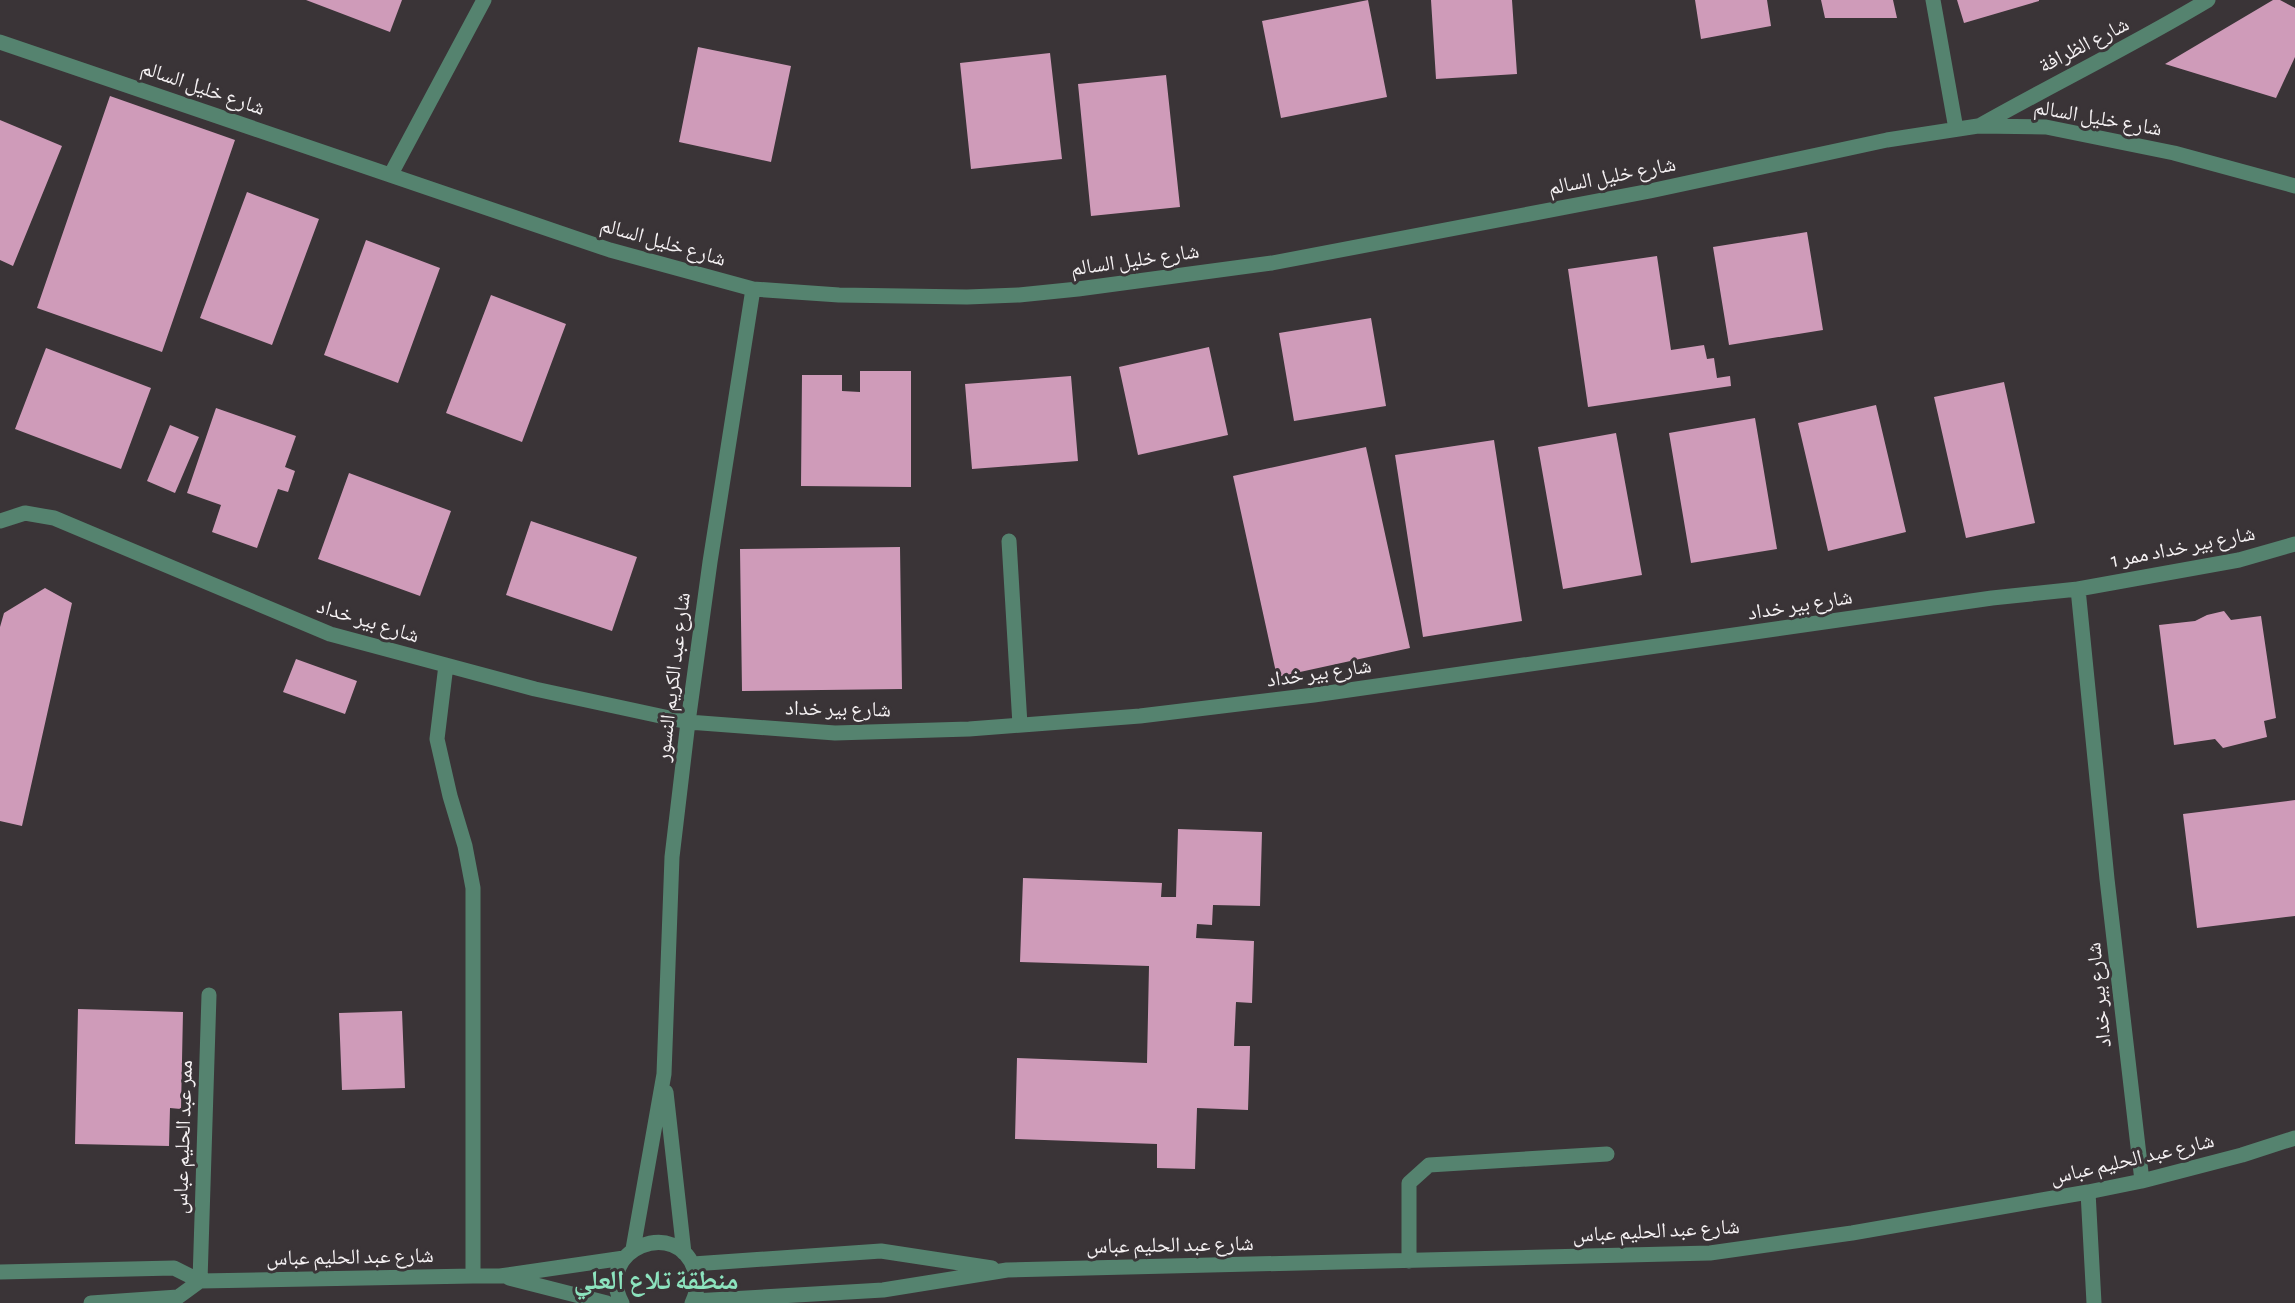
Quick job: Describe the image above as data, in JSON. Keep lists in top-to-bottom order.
{
  "streets": {
    "street": [
      "شارع الظرافة",
      "شارع خليل السالم",
      "شارع بير خداد ممر 1",
      "شارع بير خداد",
      "شارع عبد الكريم النسور",
      "ممر عبد الحليم عباس",
      "شارع عبد الحليم عباس"
    ]
  },
  "crossings": [
    ["شارع الظرافة", "شارع خليل السالم"],
    ["شارع خليل السالم", "شارع عبد الكريم النسور"],
    ["شارع بير خداد ممر 1", "شارع بير خداد"],
    ["شارع بير خداد", "شارع عبد الكريم النسور"],
    ["شارع بير خداد", "شارع عبد الحليم عباس"],
    ["شارع عبد الكريم النسور", "شارع عبد الحليم عباس"],
    ["ممر عبد الحليم عباس", "شارع عبد الحليم عباس"]
  ],
  "districts": ["منطقة تلاع العلي"]
}
